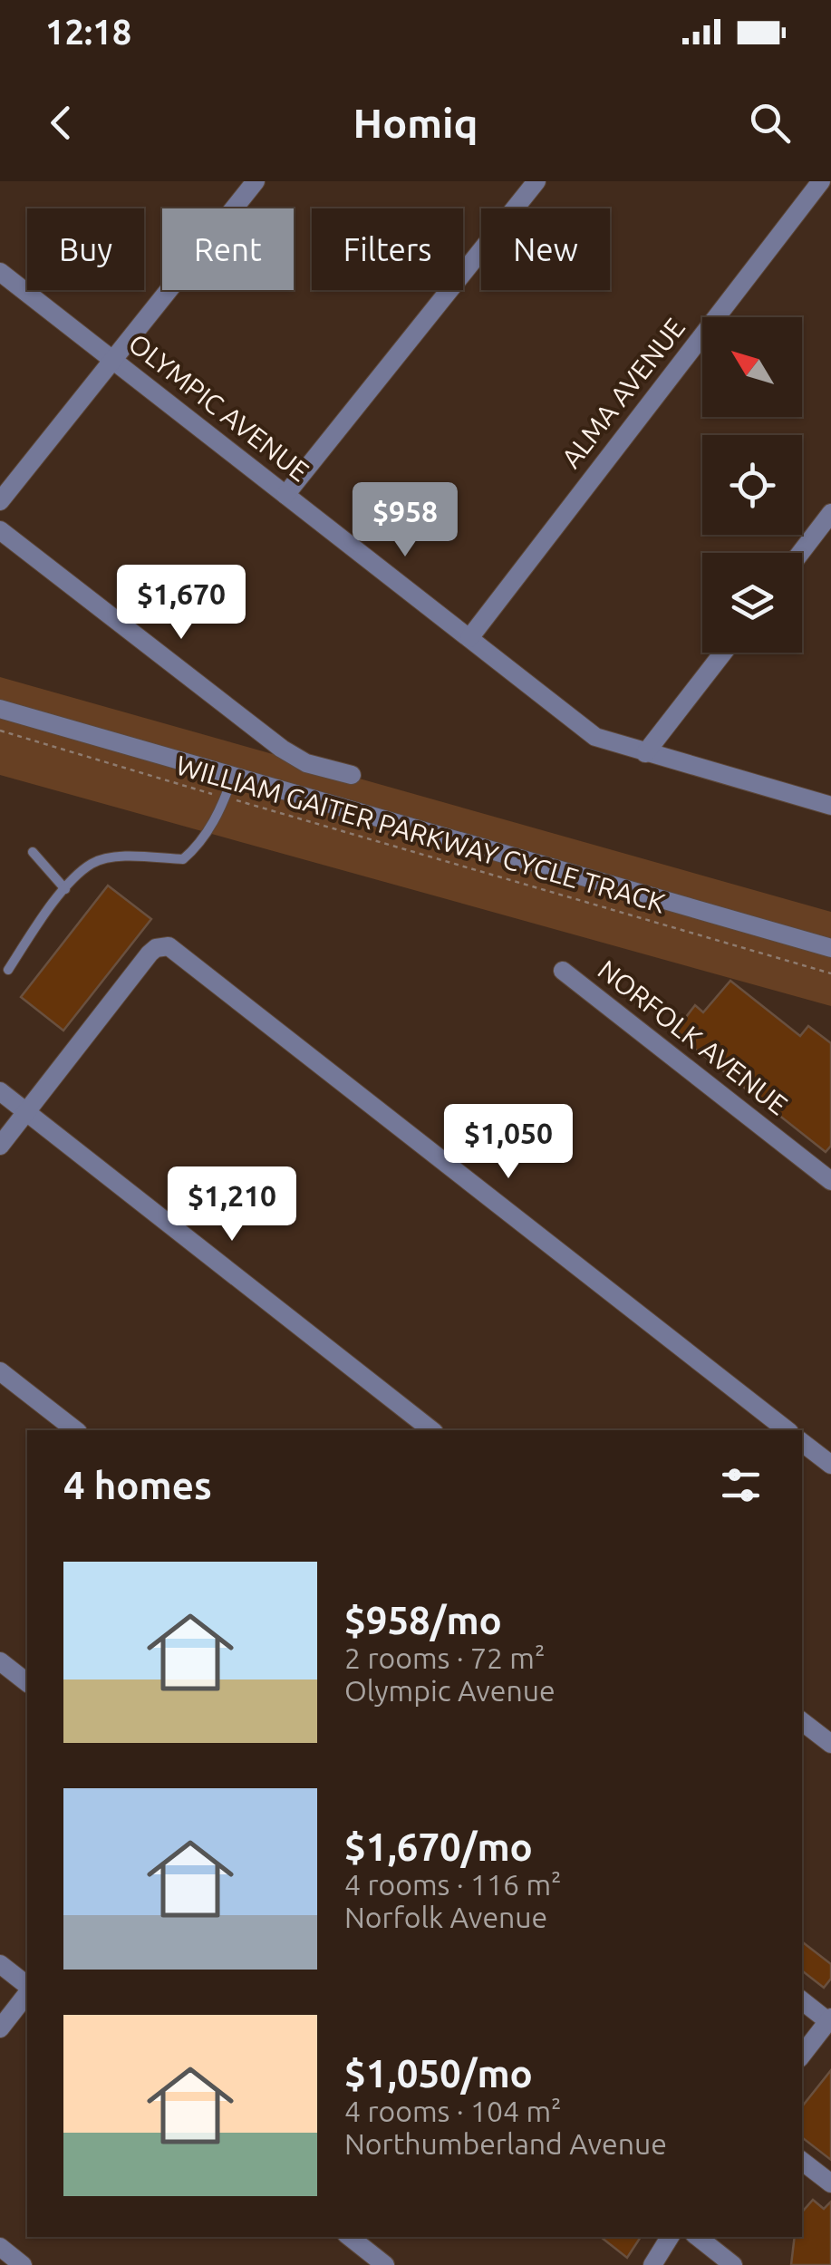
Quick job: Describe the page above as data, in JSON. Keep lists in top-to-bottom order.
{
  "streets": {
    "street": ["ALMA AVENUE", "OLYMPIC AVENUE", "NORFOLK AVENUE"],
    "path": ["WILLIAM GAITER PARKWAY CYCLE TRACK"]
  },
  "crossings": [
    ["ALMA AVENUE", "OLYMPIC AVENUE"]
  ],
  "north": "top left",
  "page": {
    "status": "12:18",
    "header": "Homiq",
    "chip": [
      "Buy",
      "Rent",
      "Filters",
      "New"
    ],
    "price": [
      "$958",
      "$1,670",
      "$1,050",
      "$1,210"
    ],
    "heading": "4 homes",
    "list": [
      {
        "name": "$958/mo",
        "note": "2 rooms · 72 m² · Olympic Avenue"
      },
      {
        "name": "$1,670/mo",
        "note": "4 rooms · 116 m² · Norfolk Avenue"
      },
      {
        "name": "$1,050/mo",
        "note": "4 rooms · 104 m² · Northumberland Avenue"
      }
    ]
  }
}
